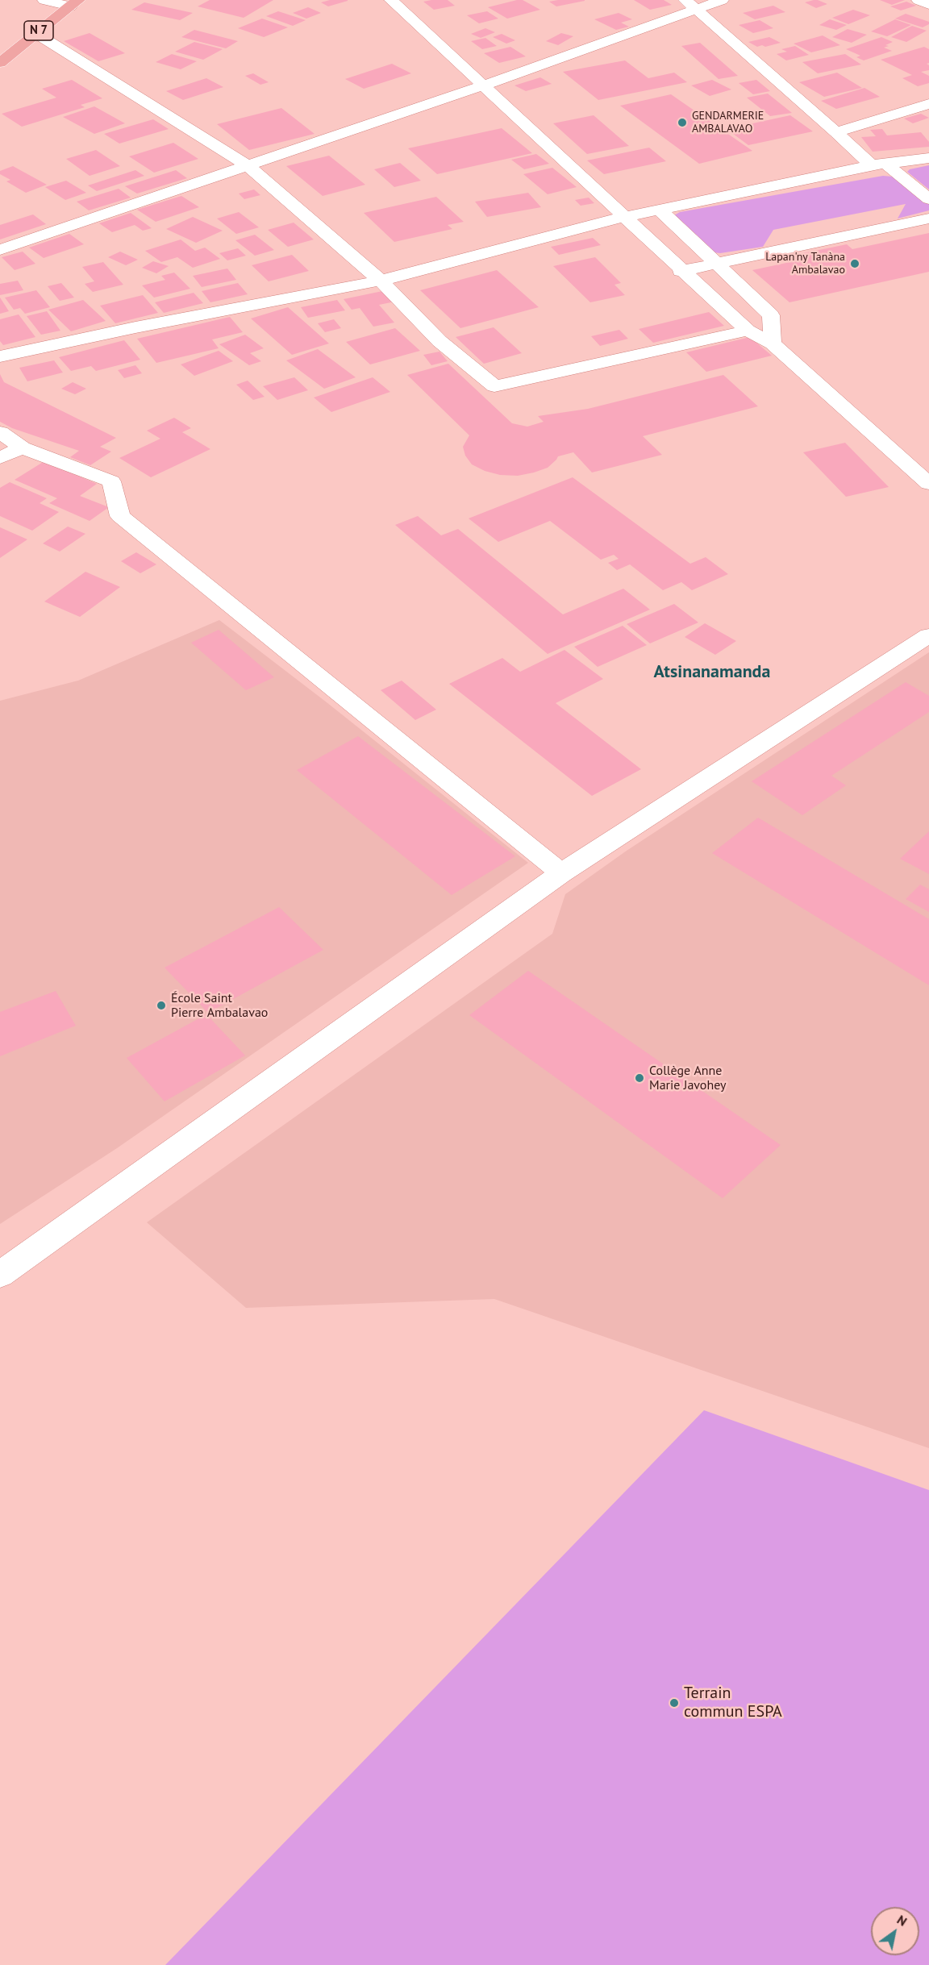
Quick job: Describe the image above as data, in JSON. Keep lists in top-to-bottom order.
{
  "streets": {
    "main road": ["N 7"]
  },
  "districts": ["Atsinanamanda"],
  "places": [
    "GENDARMERIE AMBALAVAO",
    "Lapan'ny Tanàna Ambalavao",
    "École Saint Pierre Ambalavao",
    "Collège Anne Marie Javohey",
    "Terrain commun ESPA"
  ],
  "north": "top right"
}
